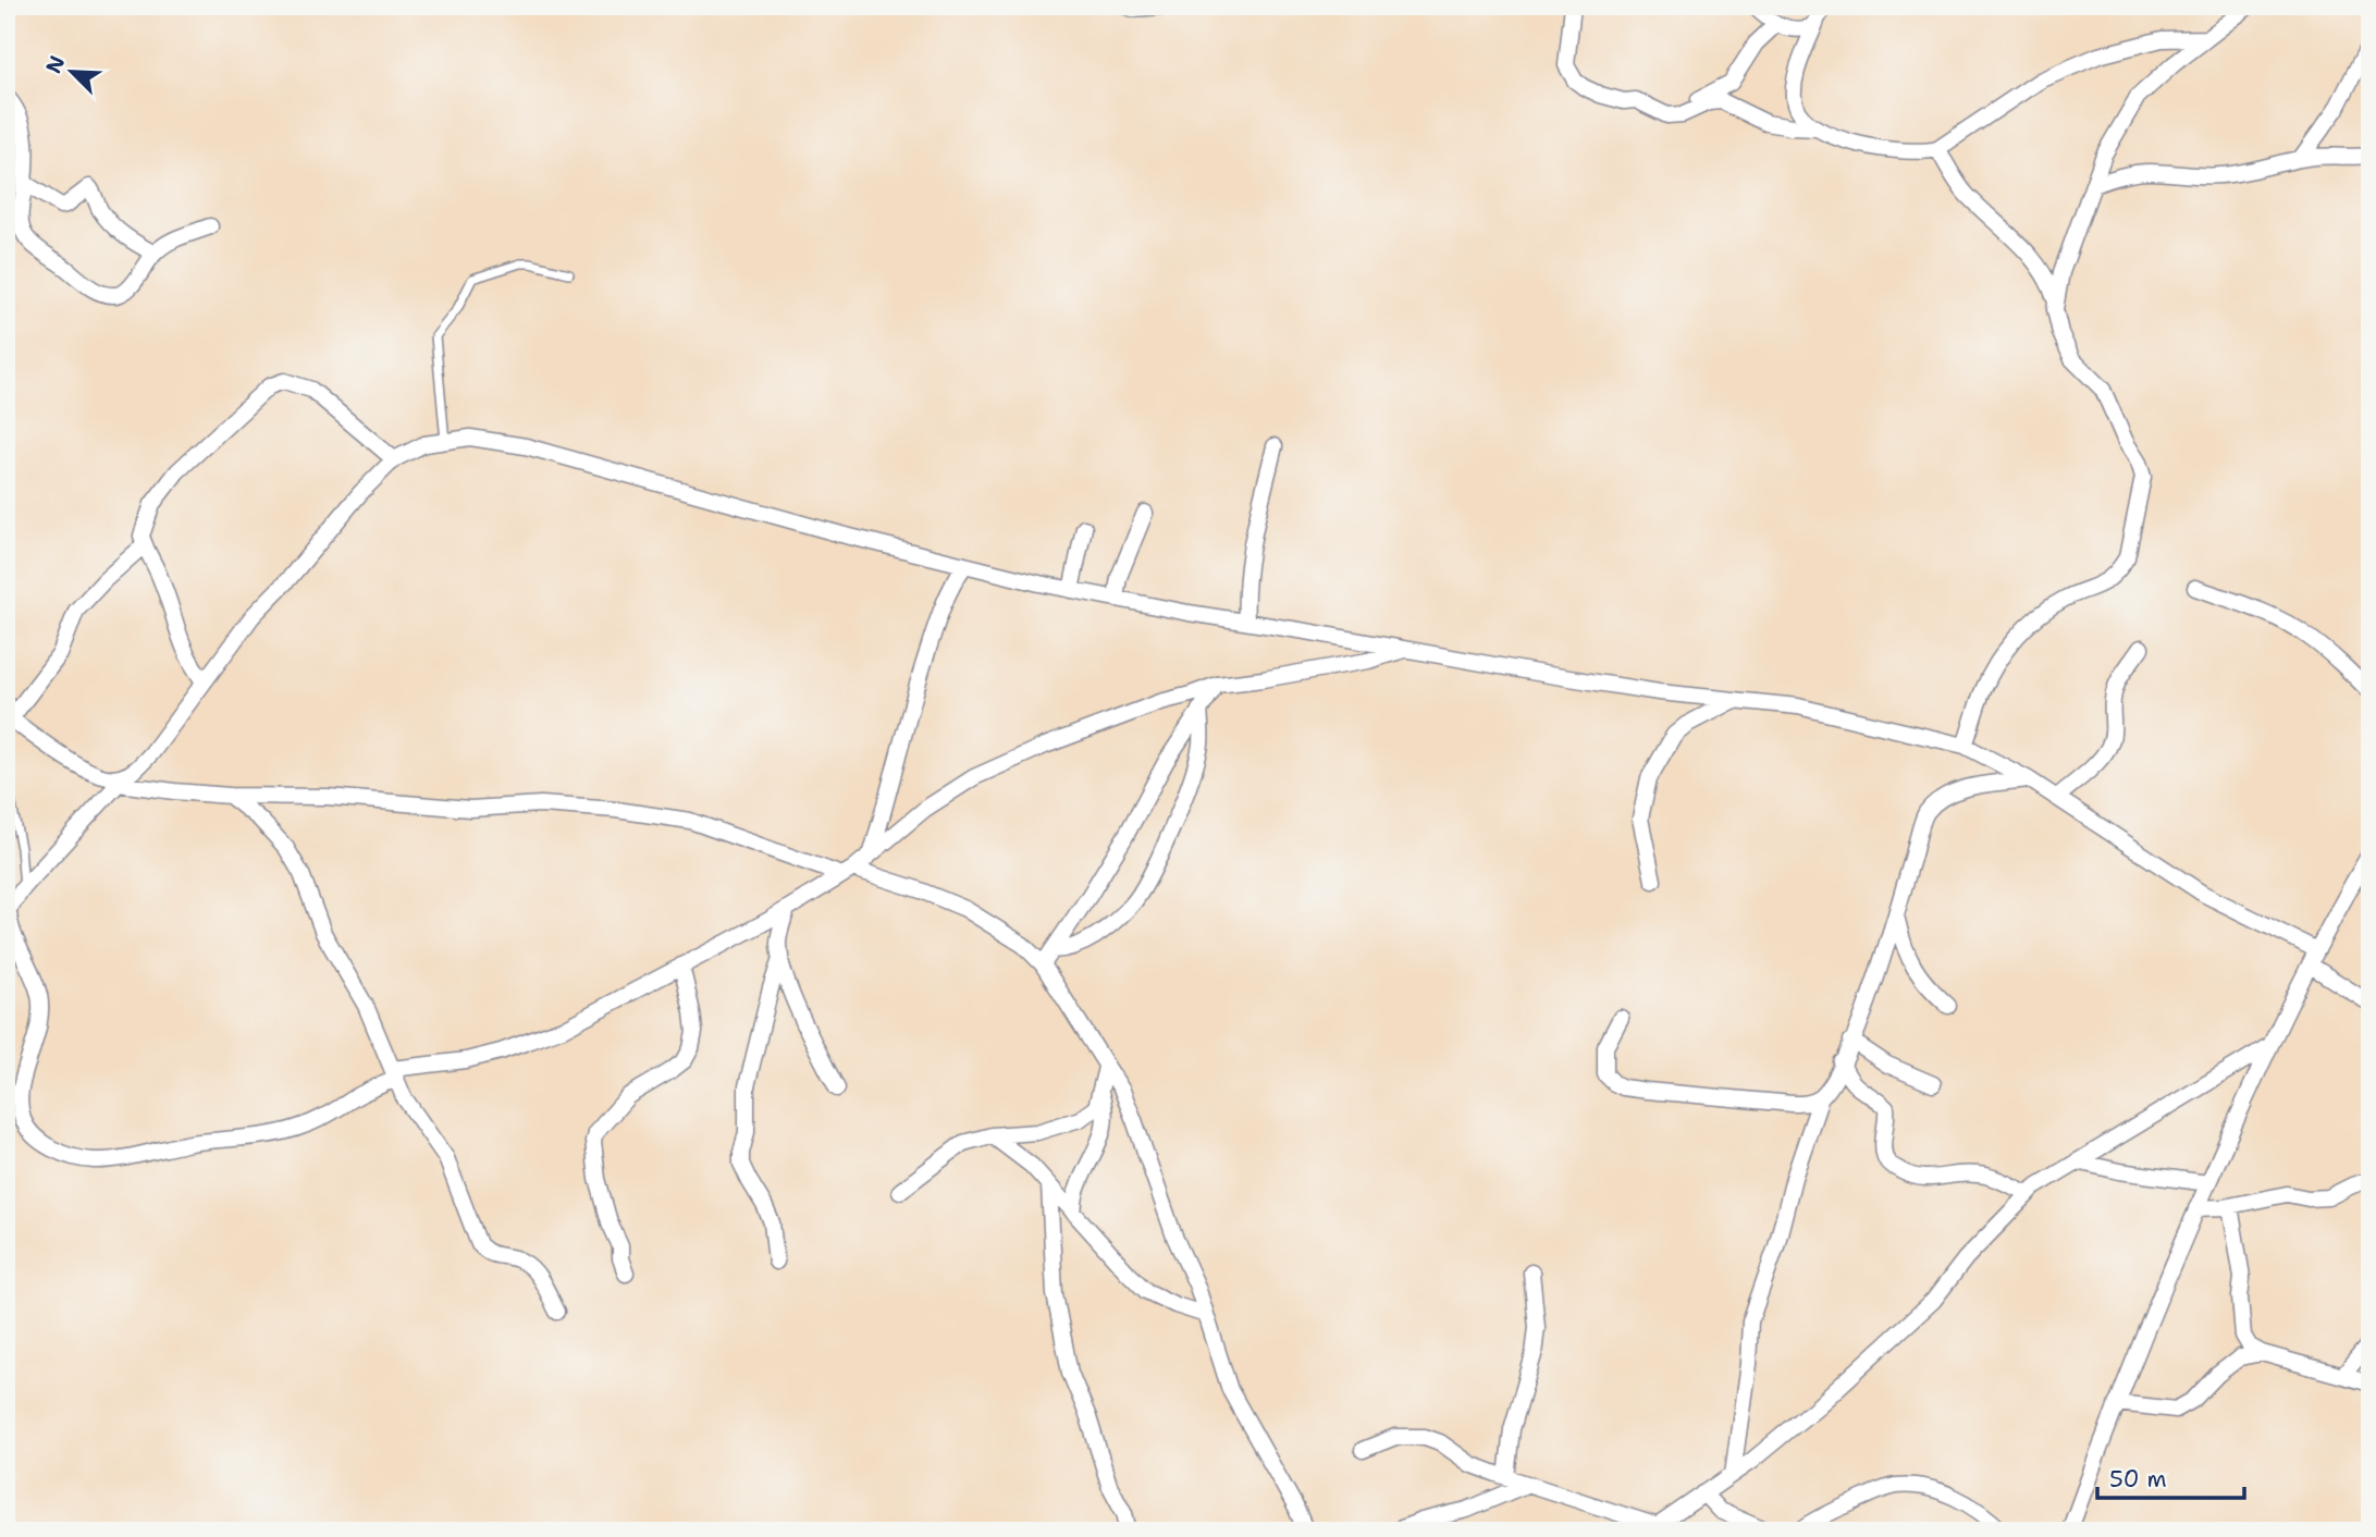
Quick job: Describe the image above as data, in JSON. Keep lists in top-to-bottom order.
{
  "scale_bar": "50 m",
  "north": "top left"
}
